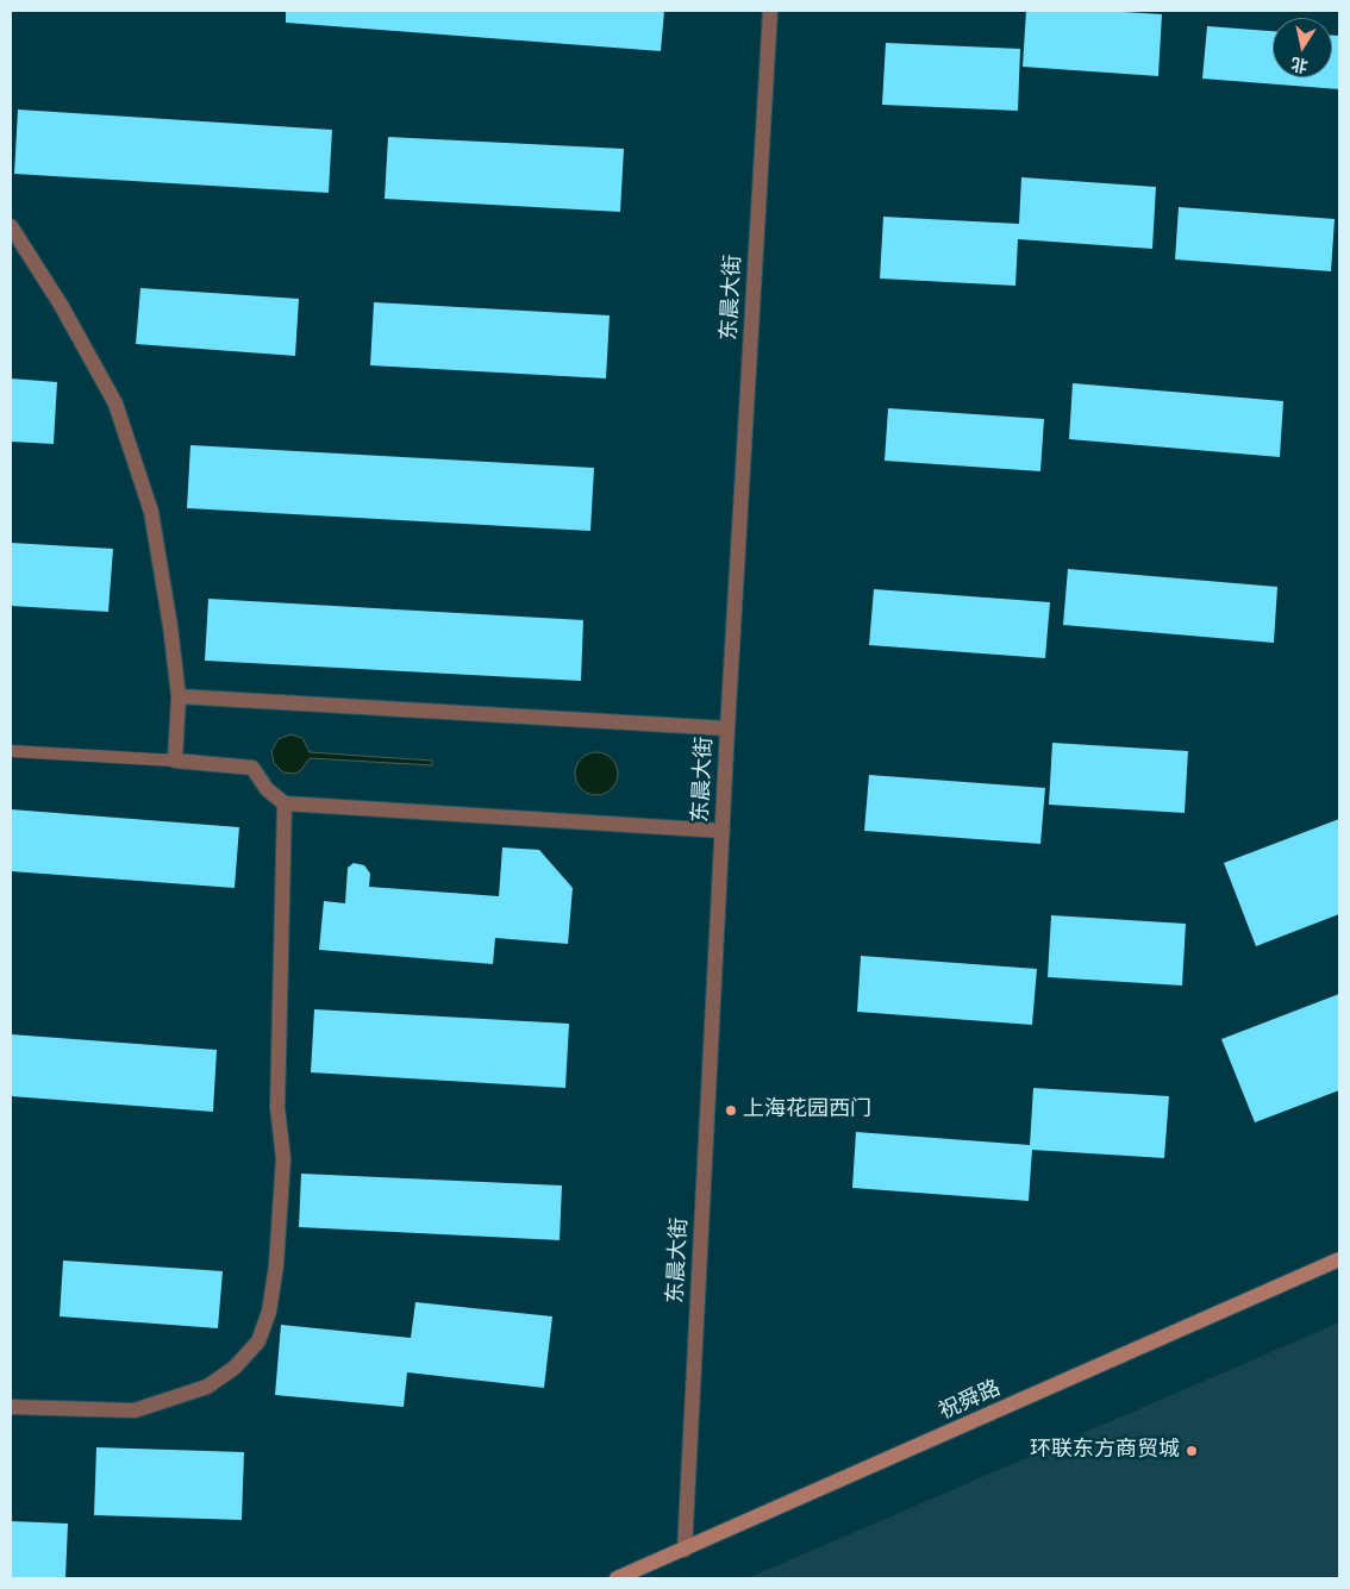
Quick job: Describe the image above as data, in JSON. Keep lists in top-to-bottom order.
{
  "streets": {
    "main road": ["祝舜路"],
    "street": ["东晨大街"]
  },
  "crossings": [
    ["东晨大街", "祝舜路"]
  ],
  "places": ["上海花园西门", "环联东方商贸城"],
  "north": "bottom"
}
